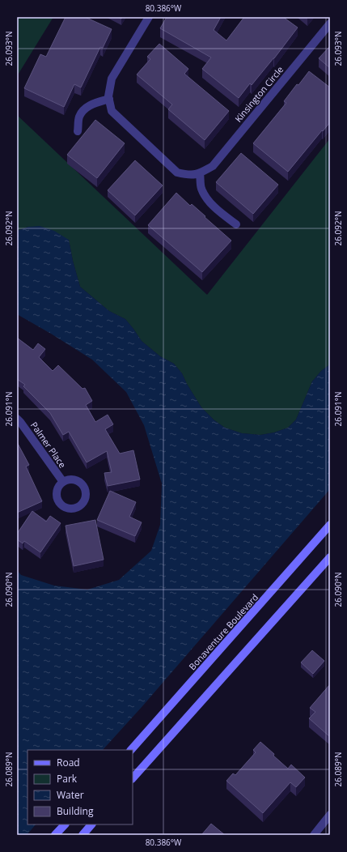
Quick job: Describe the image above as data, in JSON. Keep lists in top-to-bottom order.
{
  "streets": {
    "main road": ["Bonaventure Boulevard"],
    "street": ["Kinsington Circle", "Palmer Place"]
  },
  "legend": [
    "Road",
    "Park",
    "Water",
    "Building"
  ],
  "coordinates": [
    "80.386°W",
    "26.093°N",
    "26.092°N",
    "26.091°N",
    "26.090°N",
    "26.089°N"
  ]
}
